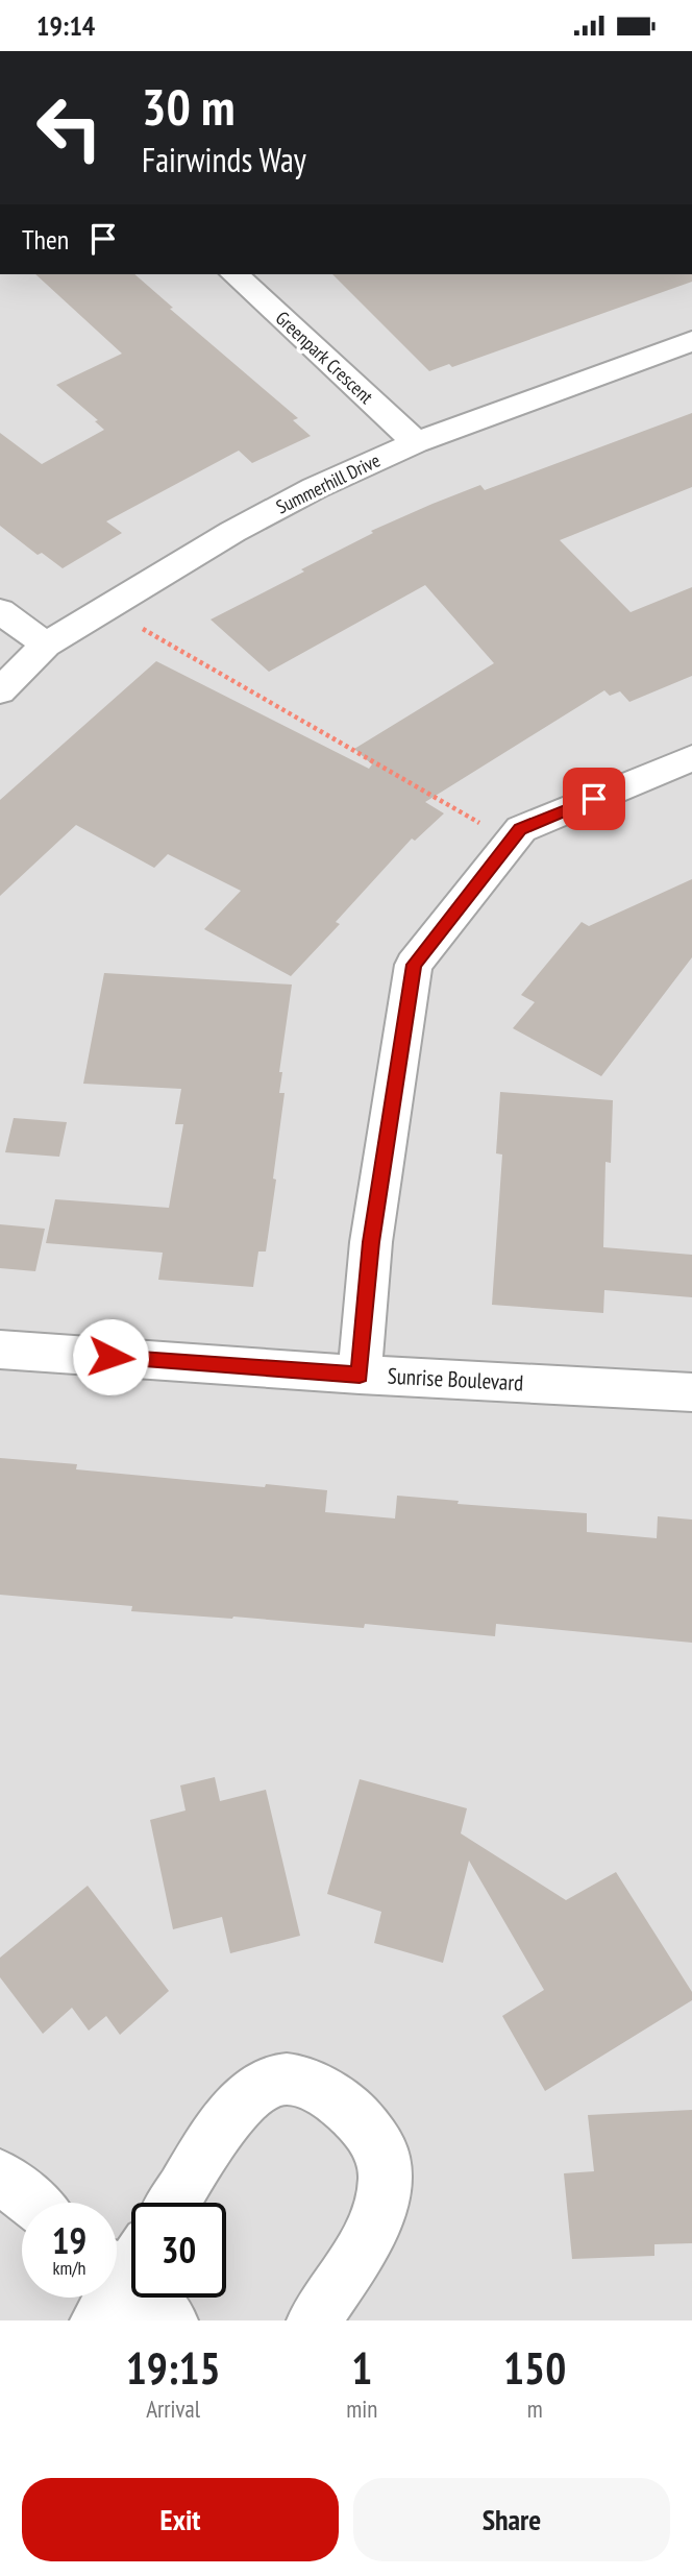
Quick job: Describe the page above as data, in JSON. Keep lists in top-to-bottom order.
{
  "streets": {
    "street": ["Greenpark Crescent", "Summerhill Drive", "Sunrise Boulevard"]
  },
  "crossings": [
    ["Greenpark Crescent", "Summerhill Drive"]
  ],
  "page": {
    "status": "19:14",
    "turn": ["30 m", "Fairwinds Way"],
    "then": "Then",
    "speed": "19 km/h",
    "limit": "30",
    "eta": [
      "19:15",
      "Arrival",
      "1",
      "min",
      "150",
      "m"
    ],
    "buttons": ["Exit", "Share"]
  }
}
